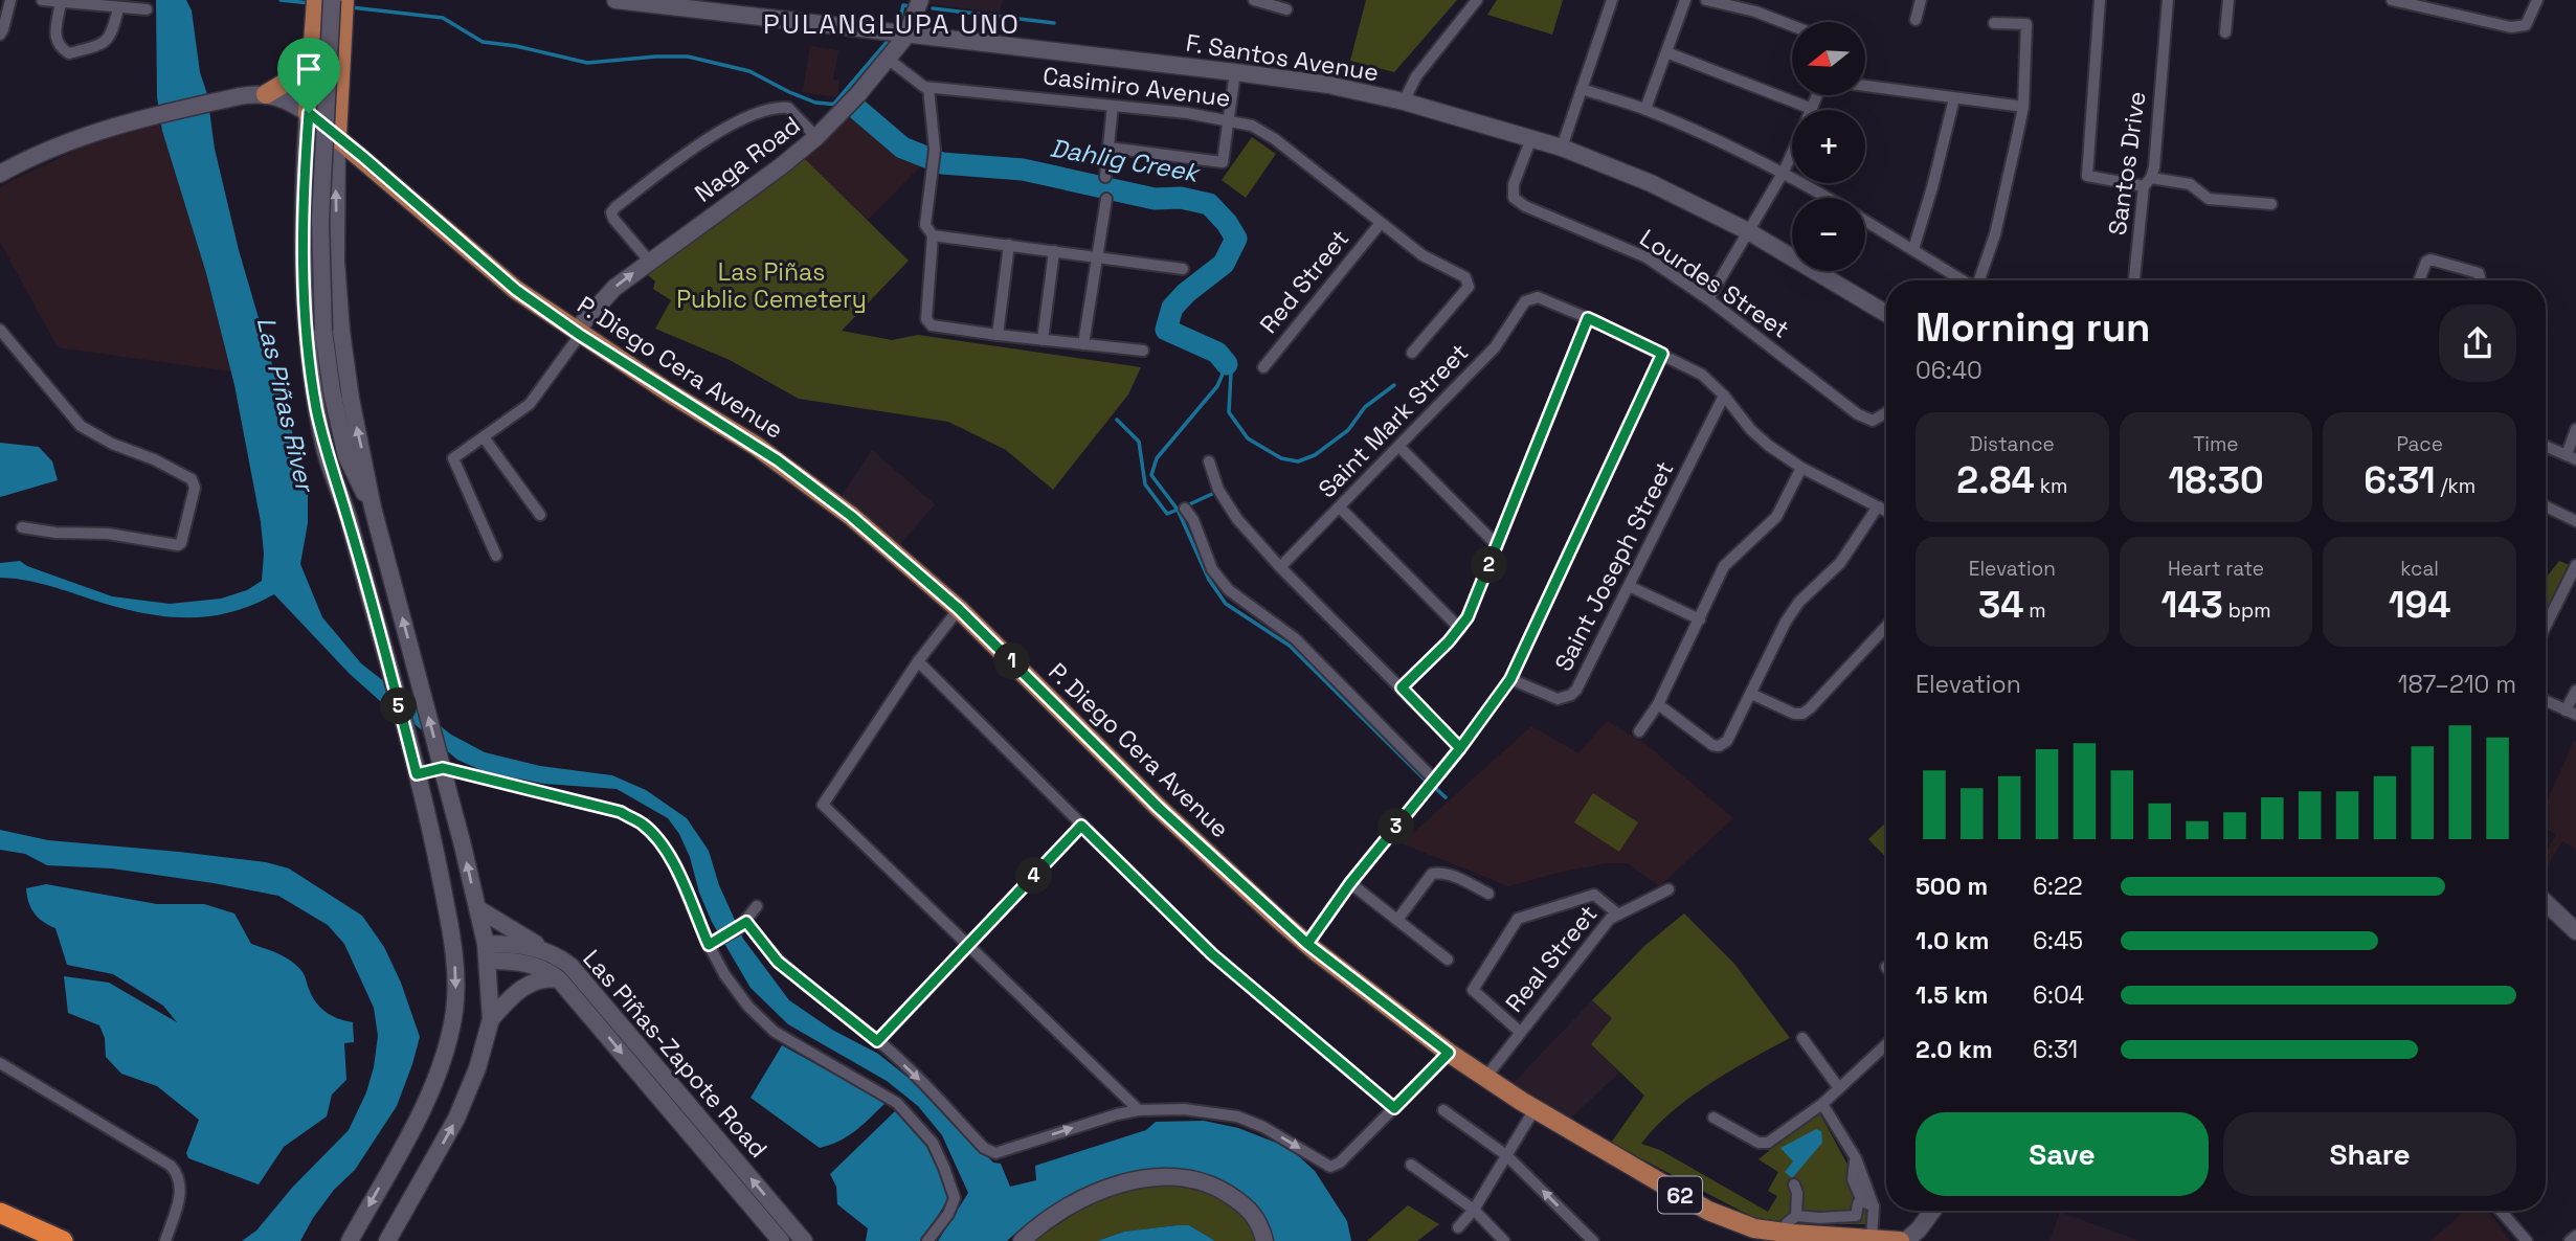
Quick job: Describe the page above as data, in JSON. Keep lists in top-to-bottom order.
{
  "streets": {
    "main road": [
      "F. Santos Avenue",
      "Naga Road",
      "P. Diego Cera Avenue",
      "Las Piñas-Zapote Road",
      "62"
    ],
    "street": [
      "Casimiro Avenue",
      "Santos Drive",
      "Red Street",
      "Lourdes Street",
      "Saint Mark Street",
      "Saint Joseph Street",
      "Real Street"
    ]
  },
  "crossings": [
    ["F. Santos Avenue", "Naga Road"],
    ["F. Santos Avenue", "Lourdes Street"],
    ["Casimiro Avenue", "Naga Road"],
    ["Casimiro Avenue", "Red Street"],
    ["Naga Road", "P. Diego Cera Avenue"],
    ["P. Diego Cera Avenue", "Real Street"]
  ],
  "districts": ["PULANGLUPA UNO"],
  "water": ["Dahlig Creek", "Las Piñas River"],
  "parks": ["Las Piñas Public Cemetery"],
  "north": "left",
  "page": {
    "map_buttons": ["+", "−"],
    "heading": ["Morning run", "06:40"],
    "stats": [
      ["Distance", "2.84 km"],
      ["Time", "18:30"],
      ["Pace", "6:31 /km"],
      ["Elevation", "34 m"],
      ["Heart rate", "143 bpm"],
      ["kcal", "194"]
    ],
    "pins": [
      "2",
      "1",
      "5",
      "3",
      "4"
    ],
    "chart": ["Elevation", "187–210 m"],
    "list": [
      {
        "name": "500 m",
        "note": "6:22"
      },
      {
        "name": "1.0 km",
        "note": "6:45"
      },
      {
        "name": "1.5 km",
        "note": "6:04"
      },
      {
        "name": "2.0 km",
        "note": "6:31"
      }
    ],
    "buttons": ["Save", "Share"]
  }
}
